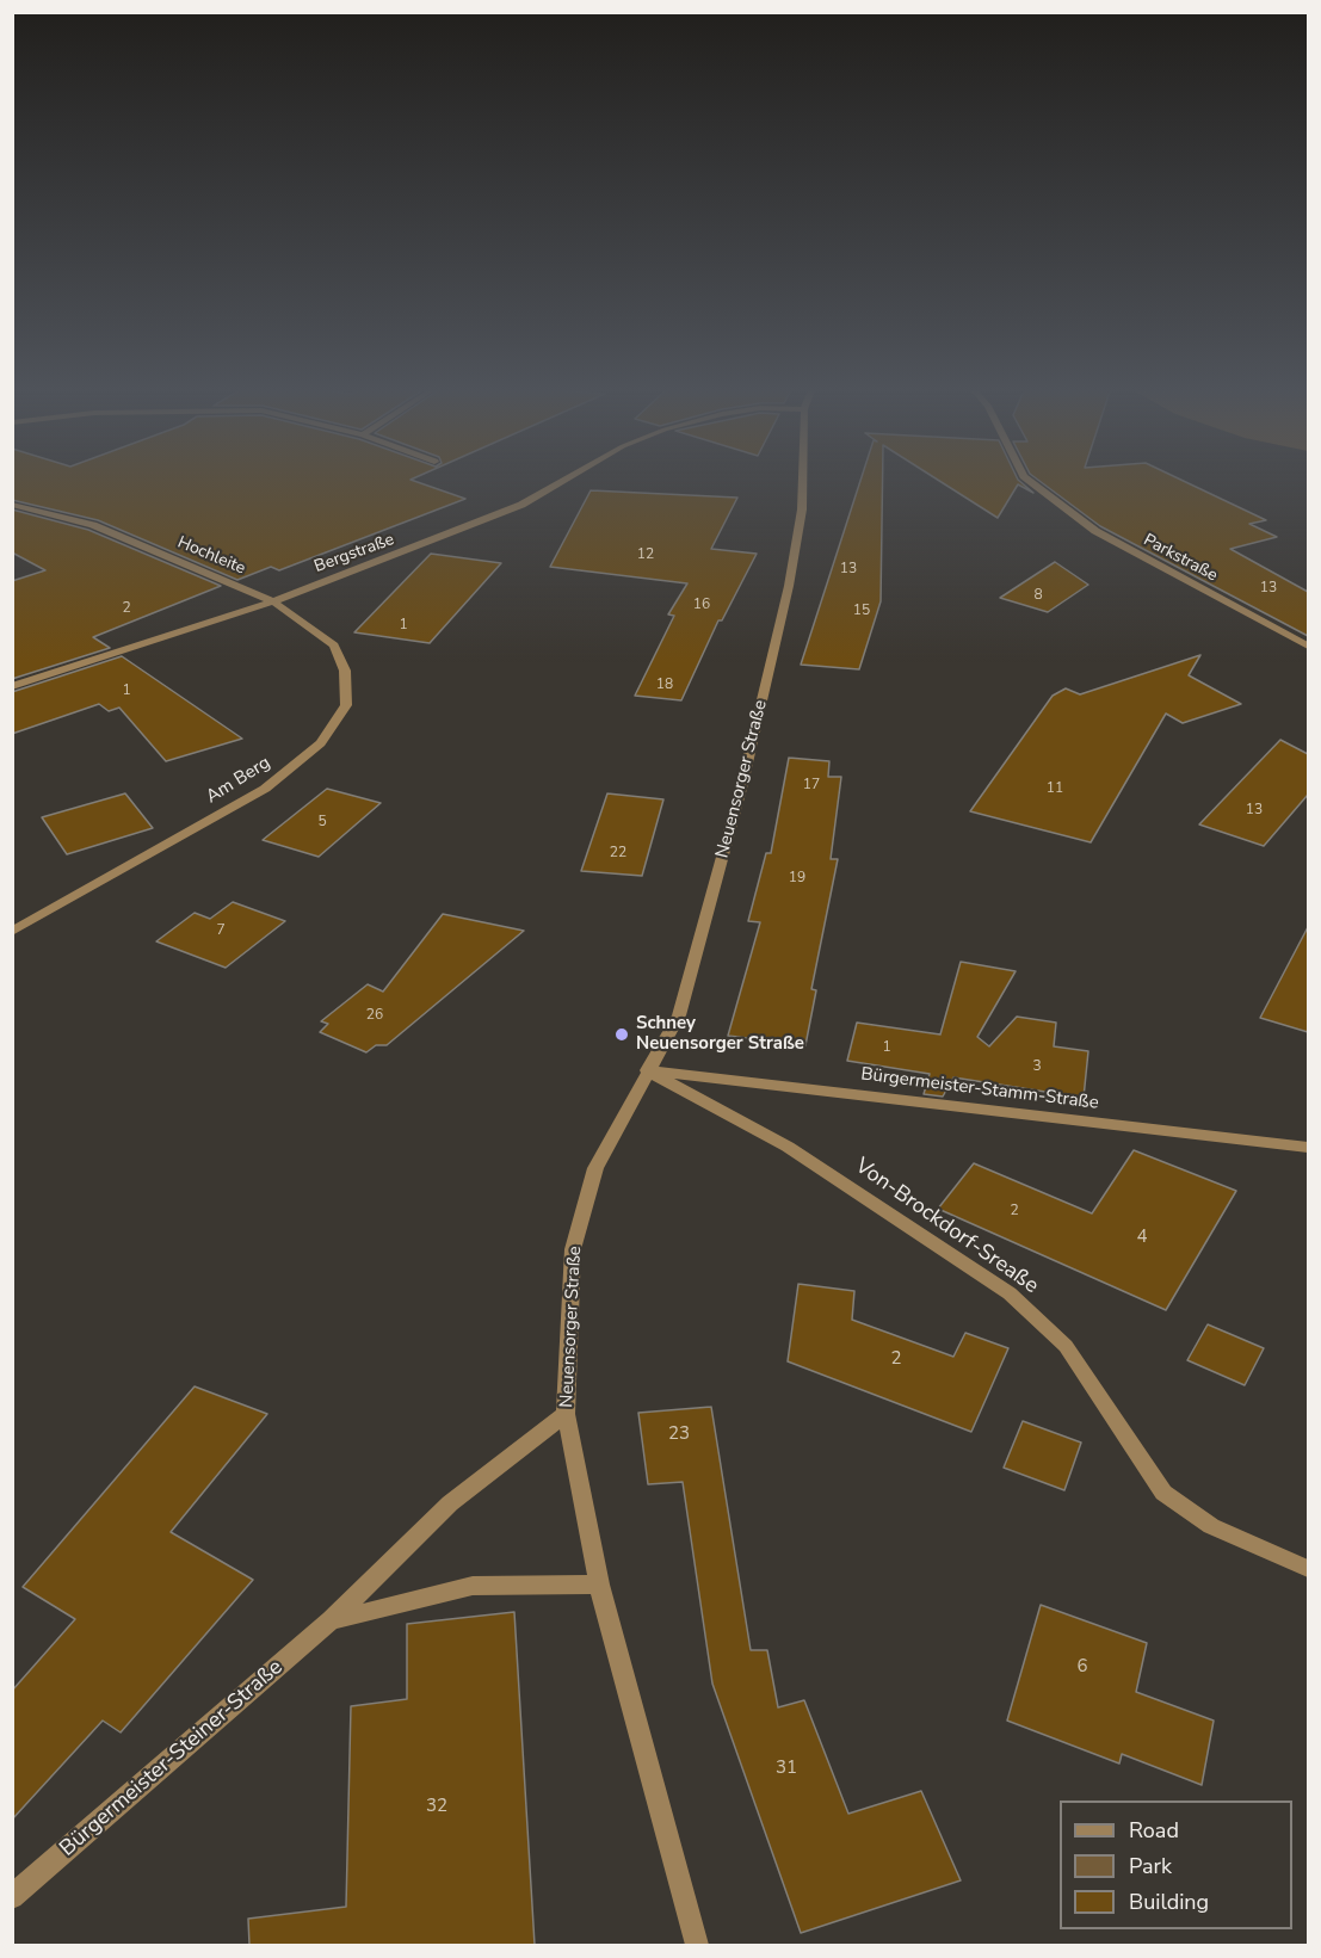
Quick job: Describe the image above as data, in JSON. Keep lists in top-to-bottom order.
{
  "streets": {
    "street": [
      "Bergstraße",
      "Hochleite",
      "Parkstraße",
      "Neuensorger Straße",
      "Am Berg",
      "Bürgermeister-Stamm-Straße",
      "Von-Brockdorf-Sreaße",
      "Bürgermeister-Steiner-Straße"
    ]
  },
  "crossings": [
    ["Bergstraße", "Hochleite"],
    ["Bergstraße", "Am Berg"],
    ["Hochleite", "Am Berg"],
    ["Neuensorger Straße", "Bürgermeister-Stamm-Straße"],
    ["Neuensorger Straße", "Von-Brockdorf-Sreaße"],
    ["Neuensorger Straße", "Bürgermeister-Steiner-Straße"],
    ["Bürgermeister-Stamm-Straße", "Von-Brockdorf-Sreaße"]
  ],
  "places": ["Schney Neuensorger Straße"],
  "house_numbers": [
    "12",
    "13",
    "13",
    "8",
    "16",
    "2",
    "15",
    "1",
    "18",
    "1",
    "17",
    "11",
    "13",
    "5",
    "22",
    "19",
    "7",
    "26",
    "1",
    "3",
    "2",
    "4",
    "2",
    "23",
    "6",
    "31",
    "32"
  ],
  "legend": ["Road", "Park", "Building"]
}
